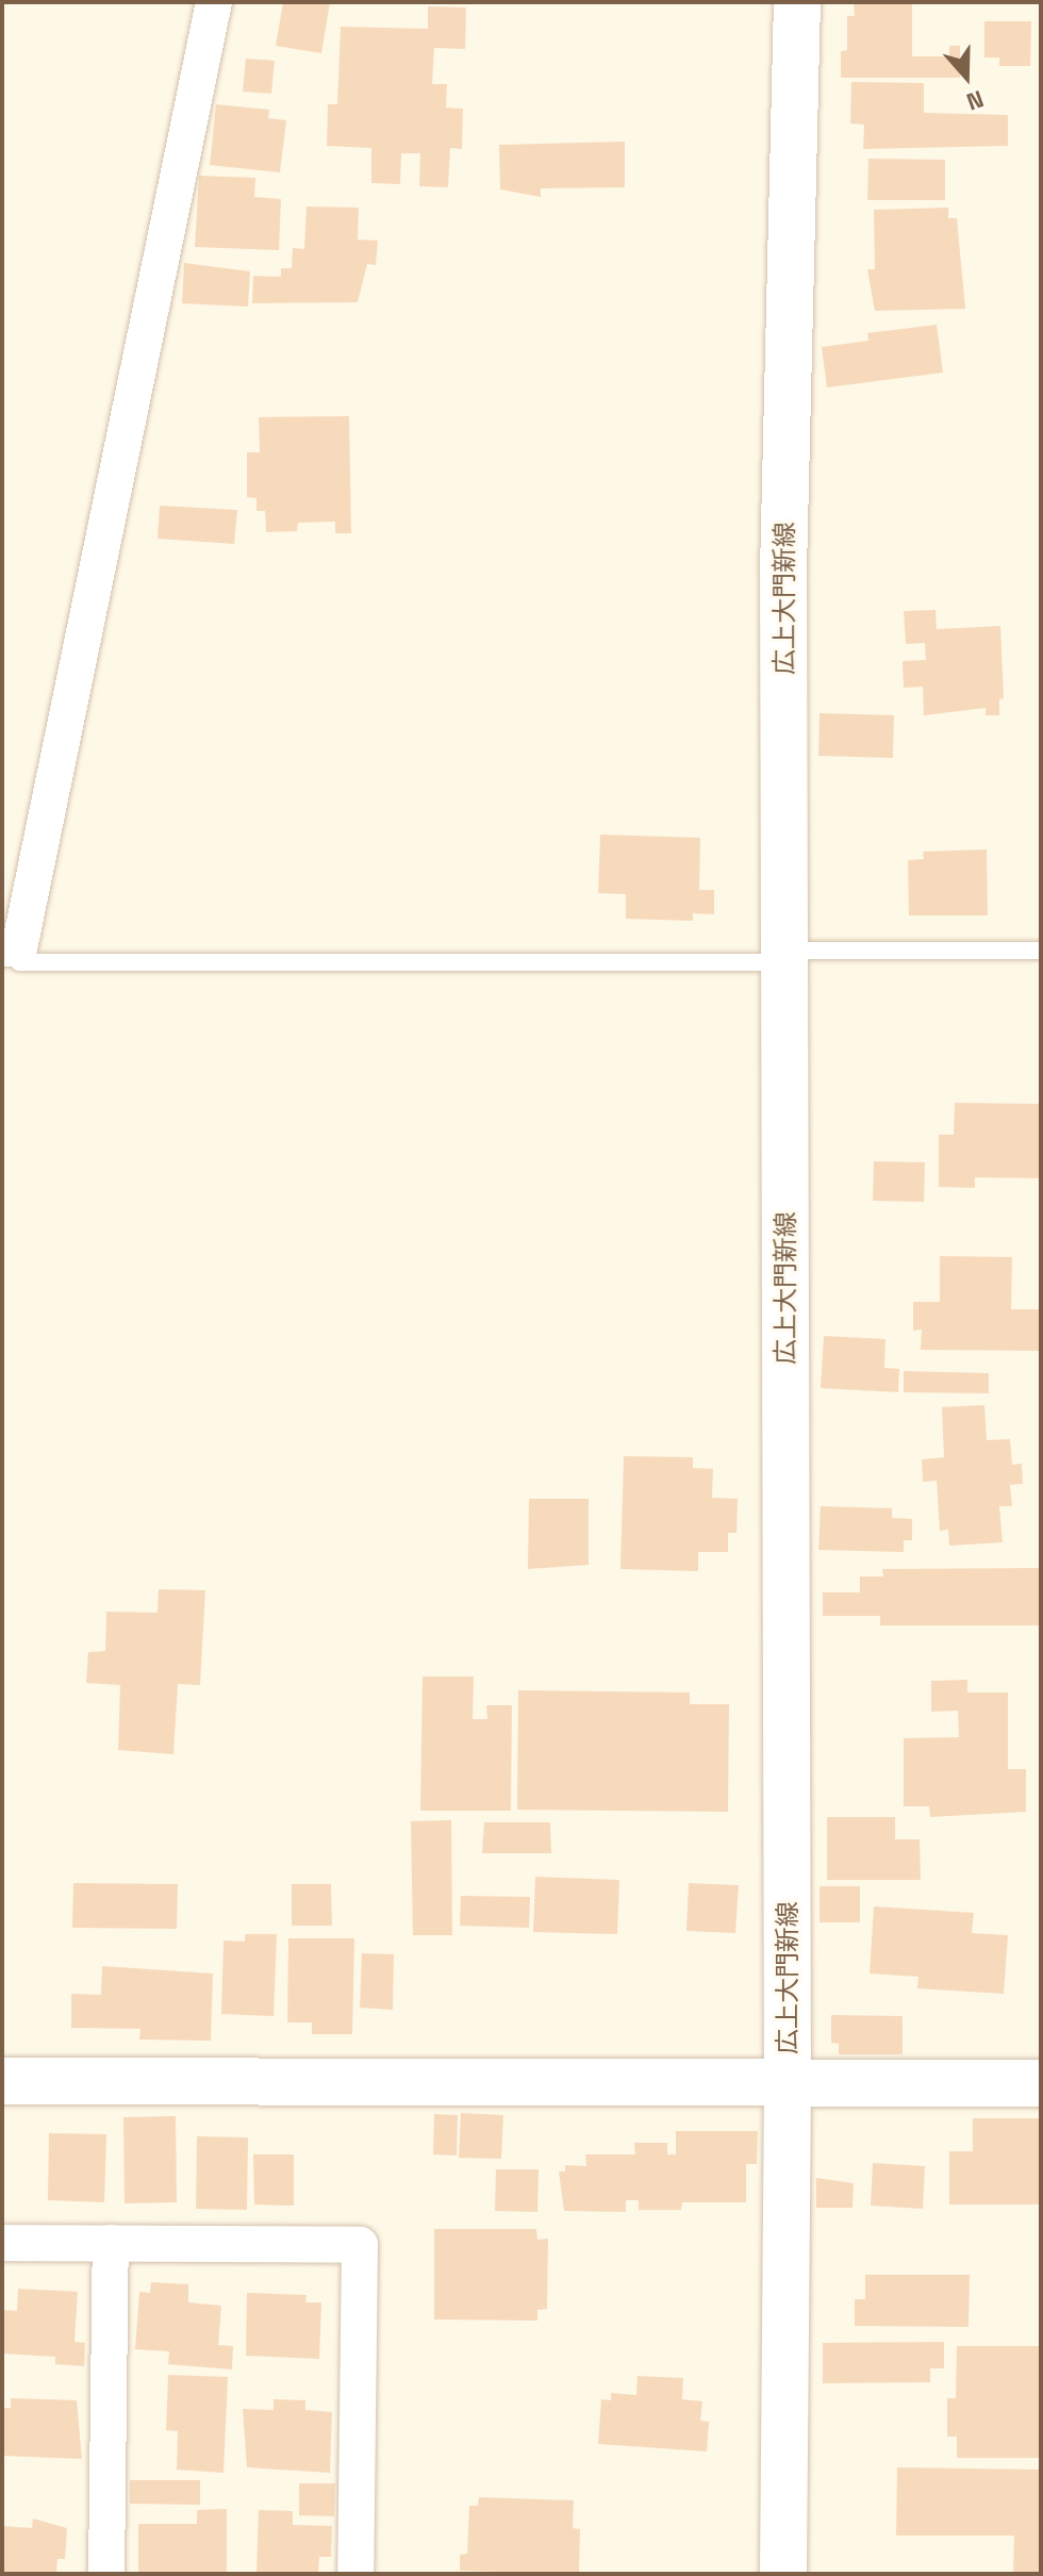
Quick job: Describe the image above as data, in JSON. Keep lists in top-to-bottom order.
{
  "streets": {
    "main road": ["広上大門新線"]
  },
  "north": "bottom"
}
